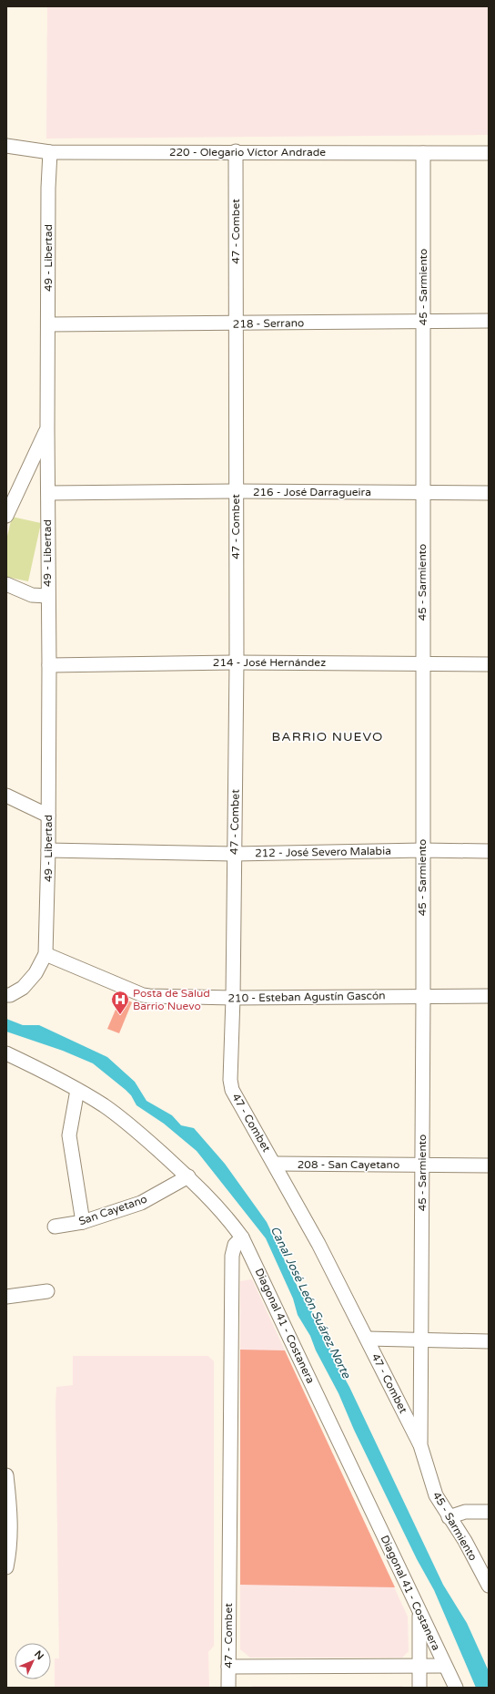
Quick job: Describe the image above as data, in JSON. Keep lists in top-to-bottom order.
{
  "streets": {
    "street": [
      "220 - Olegario Víctor Andrade",
      "47 - Combet",
      "49 - Libertad",
      "45 - Sarmiento",
      "218 - Serrano",
      "216 - José Darragueira",
      "214 - José Hernández",
      "212 - José Severo Malabia",
      "210 - Esteban Agustín Gascón",
      "208 - San Cayetano",
      "San Cayetano",
      "Diagonal 41 - Costanera"
    ]
  },
  "crossings": [
    ["220 - Olegario Víctor Andrade", "47 - Combet"],
    ["220 - Olegario Víctor Andrade", "49 - Libertad"],
    ["220 - Olegario Víctor Andrade", "45 - Sarmiento"],
    ["47 - Combet", "45 - Sarmiento"],
    ["47 - Combet", "218 - Serrano"],
    ["47 - Combet", "216 - José Darragueira"],
    ["47 - Combet", "214 - José Hernández"],
    ["47 - Combet", "212 - José Severo Malabia"],
    ["47 - Combet", "210 - Esteban Agustín Gascón"],
    ["47 - Combet", "208 - San Cayetano"],
    ["47 - Combet", "Diagonal 41 - Costanera"],
    ["49 - Libertad", "218 - Serrano"],
    ["49 - Libertad", "216 - José Darragueira"],
    ["49 - Libertad", "214 - José Hernández"],
    ["49 - Libertad", "212 - José Severo Malabia"],
    ["49 - Libertad", "210 - Esteban Agustín Gascón"],
    ["45 - Sarmiento", "218 - Serrano"],
    ["45 - Sarmiento", "216 - José Darragueira"],
    ["45 - Sarmiento", "214 - José Hernández"],
    ["45 - Sarmiento", "212 - José Severo Malabia"],
    ["45 - Sarmiento", "210 - Esteban Agustín Gascón"],
    ["45 - Sarmiento", "208 - San Cayetano"],
    ["San Cayetano", "Diagonal 41 - Costanera"]
  ],
  "districts": ["BARRIO NUEVO"],
  "water": ["Canal José León Suárez Norte"],
  "places": {
    "hospital": ["Posta de Salud Barrio Nuevo"]
  },
  "north": "top right"
}
